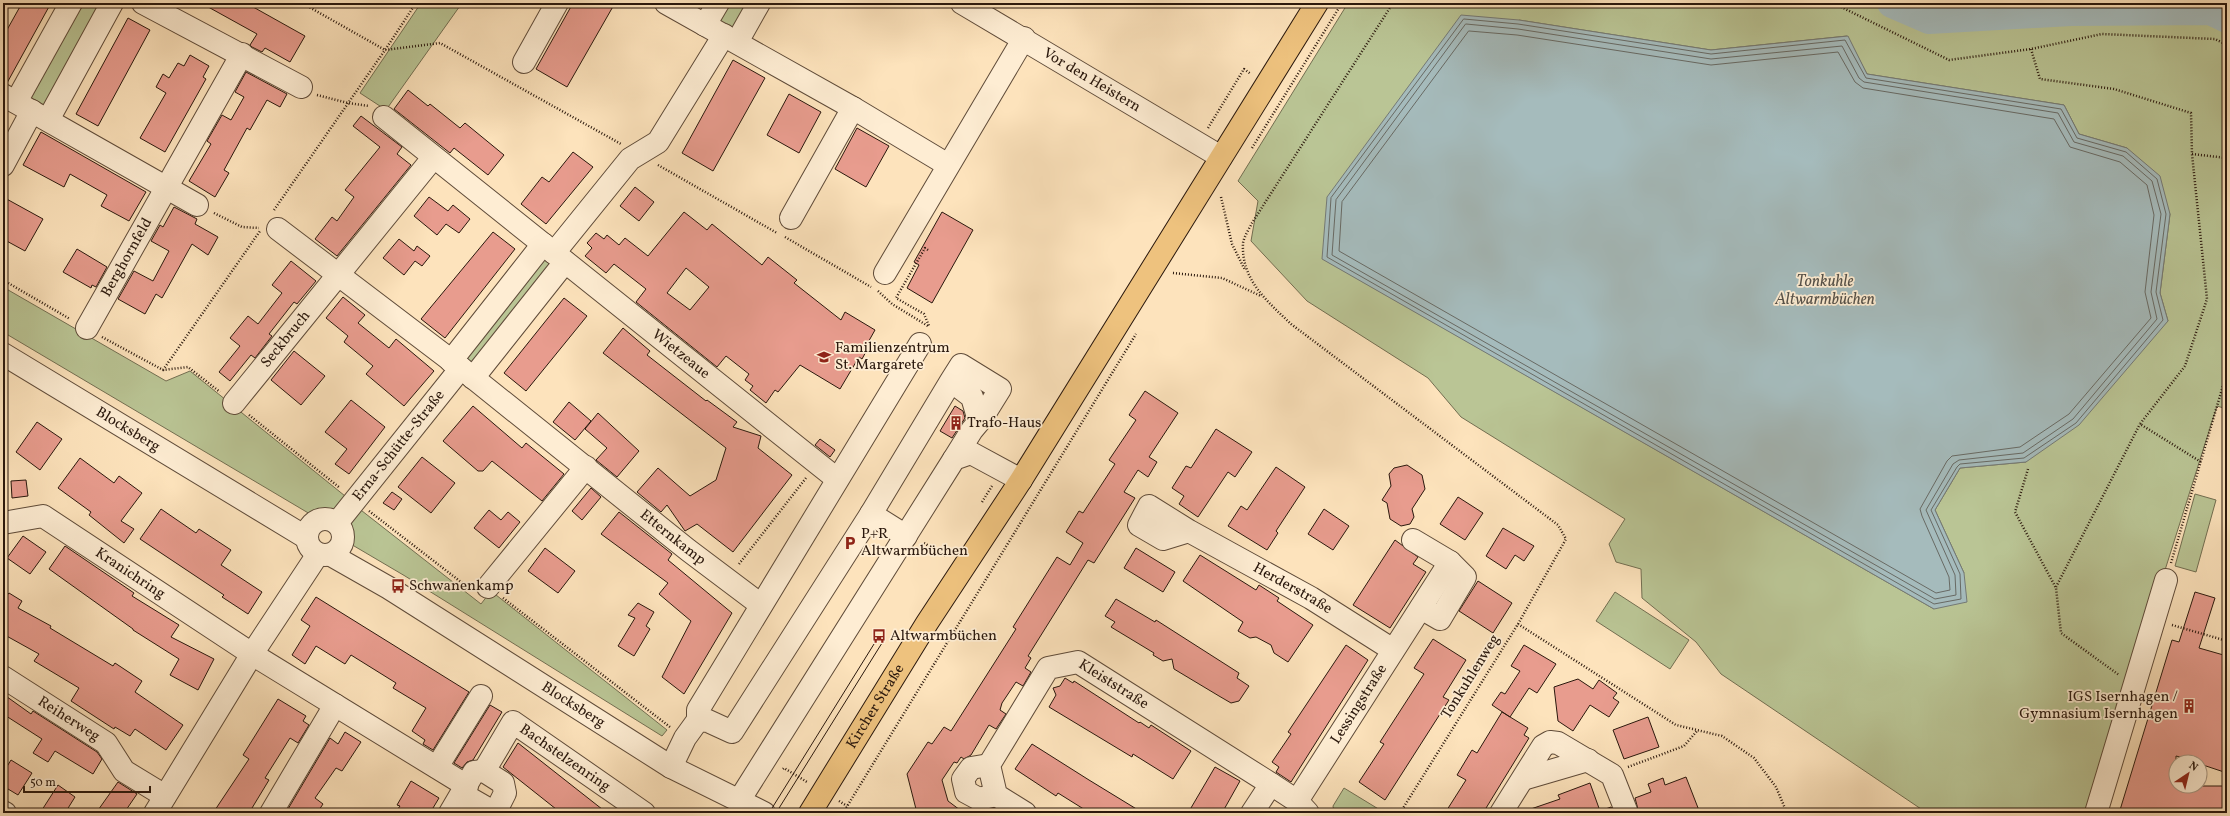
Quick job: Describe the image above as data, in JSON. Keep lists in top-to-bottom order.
{
  "streets": {
    "main road": ["Kircher Straße"],
    "street": [
      "Vor den Heistern",
      "Berghornfeld",
      "Seckbruch",
      "Wietzeaue",
      "Blocksberg",
      "Erna-Schütte-Straße",
      "Etternkamp",
      "Kranichring",
      "Herderstraße",
      "Kleiststraße",
      "Lessingstraße",
      "Reiherweg",
      "Bachstelzenring"
    ],
    "path": ["Tonkuhlenweg"]
  },
  "crossings": [
    ["Vor den Heistern", "Kircher Straße"],
    ["Wietzeaue", "Erna-Schütte-Straße"],
    ["Blocksberg", "Erna-Schütte-Straße"],
    ["Erna-Schütte-Straße", "Etternkamp"],
    ["Herderstraße", "Lessingstraße"],
    ["Kleiststraße", "Lessingstraße"]
  ],
  "water": ["Tonkuhle Altwarmbüchen"],
  "places": {
    "school or university": ["Familienzentrum St. Margarete"],
    "building": ["Trafo-Haus", "IGS Isernhagen / Gymnasium Isernhagen"],
    "parking": ["P+R Altwarmbüchen"],
    "bus stop": ["Schwanenkamp", "Altwarmbüchen"]
  },
  "scale_bar": "50 m",
  "north": "top right"
}
